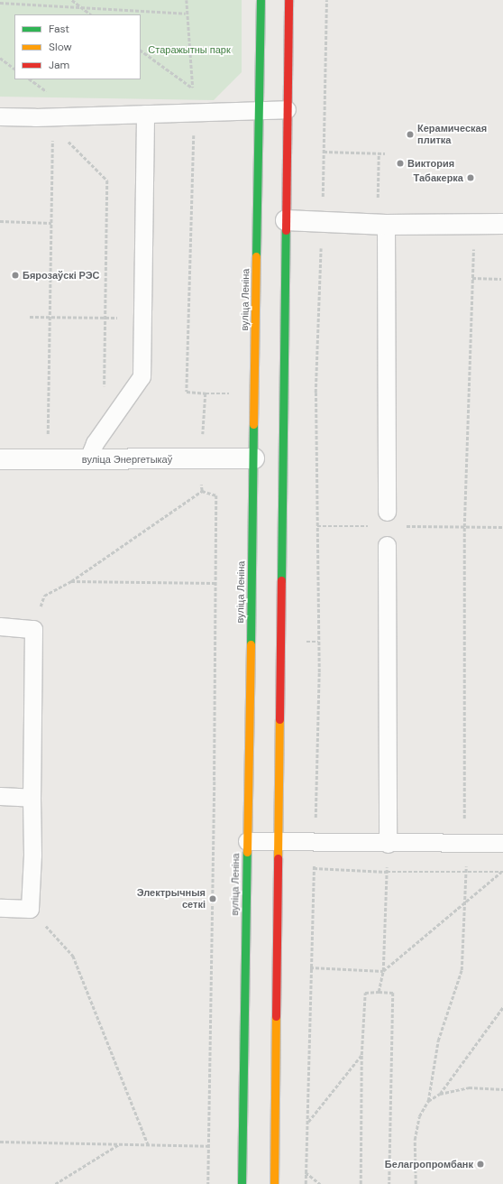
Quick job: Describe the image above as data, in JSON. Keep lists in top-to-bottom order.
{
  "streets": {
    "main road": ["вуліца Леніна"],
    "street": ["вуліца Энергетыкаў"]
  },
  "crossings": [
    ["вуліца Леніна", "вуліца Энергетыкаў"]
  ],
  "parks": ["Старажытны парк"],
  "places": [
    "Керамическая плитка",
    "Виктория",
    "Табакерка",
    "Бярозаўскі РЭС",
    "Электрычныя сеткі",
    "Белагропромбанк"
  ],
  "legend": ["Fast", "Slow", "Jam"]
}
